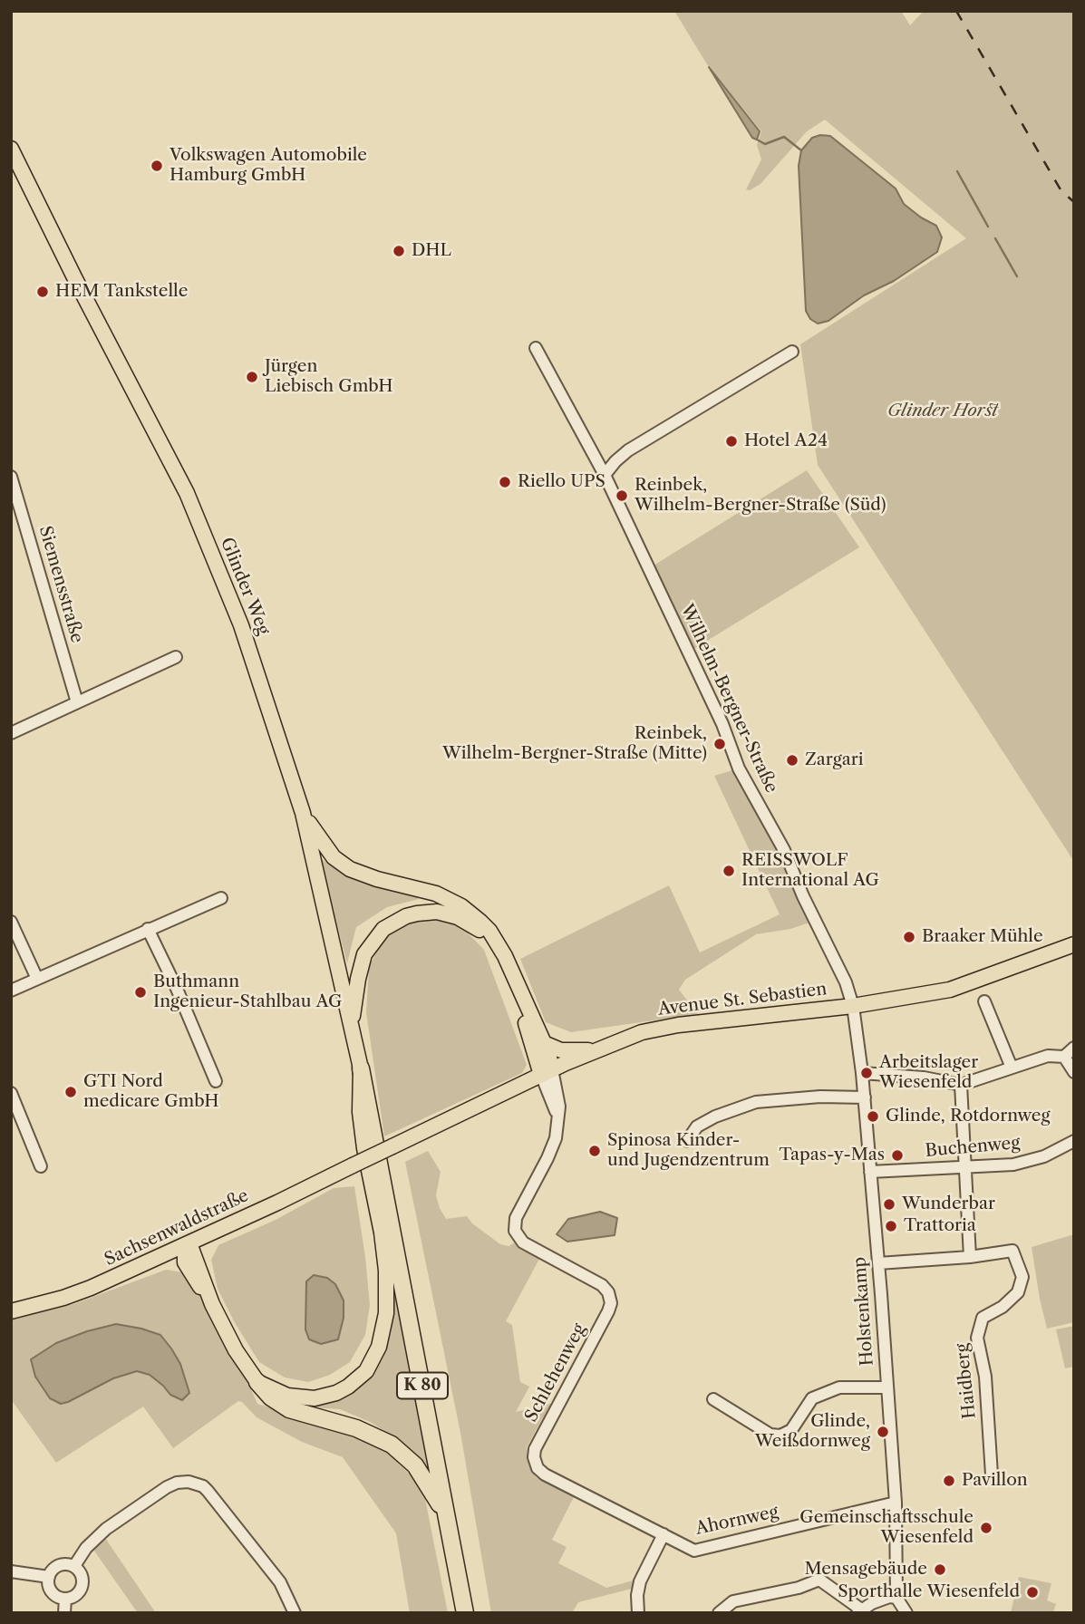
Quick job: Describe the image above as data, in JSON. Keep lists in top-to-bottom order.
{
  "streets": {
    "highway": ["K 80"],
    "main road": ["Glinder Weg", "Avenue St. Sebastien", "Sachsenwaldstraße"],
    "street": [
      "Siemensstraße",
      "Wilhelm-Bergner-Straße",
      "Buchenweg",
      "Holstenkamp",
      "Schlehenweg",
      "Haidberg",
      "Ahornweg"
    ]
  },
  "crossings": [
    ["Glinder Weg", "K 80"],
    ["Wilhelm-Bergner-Straße", "Avenue St. Sebastien"],
    ["Wilhelm-Bergner-Straße", "Holstenkamp"],
    ["Avenue St. Sebastien", "Sachsenwaldstraße"],
    ["Avenue St. Sebastien", "Holstenkamp"],
    ["Avenue St. Sebastien", "Schlehenweg"],
    ["Buchenweg", "Holstenkamp"],
    ["Holstenkamp", "Haidberg"],
    ["Holstenkamp", "Ahornweg"],
    ["Schlehenweg", "Ahornweg"]
  ],
  "parks": ["Glinder Horst"],
  "places": [
    "Volkswagen Automobile Hamburg GmbH",
    "DHL",
    "HEM Tankstelle",
    "Jürgen Liebisch GmbH",
    "Hotel A24",
    "Riello UPS",
    "Reinbek, Wilhelm-Bergner-Straße (Süd)",
    "Reinbek, Wilhelm-Bergner-Straße (Mitte)",
    "Zargari",
    "REISSWOLF International AG",
    "Braaker Mühle",
    "Buthmann Ingenieur-Stahlbau AG",
    "Arbeitslager Wiesenfeld",
    "GTI Nord medicare GmbH",
    "Glinde, Rotdornweg",
    "Spinosa Kinder- und Jugendzentrum",
    "Tapas-y-Mas",
    "Wunderbar",
    "Trattoria",
    "Glinde, Weißdornweg",
    "Pavillon",
    "Gemeinschaftsschule Wiesenfeld",
    "Mensagebäude",
    "Sporthalle Wiesenfeld"
  ]
}
